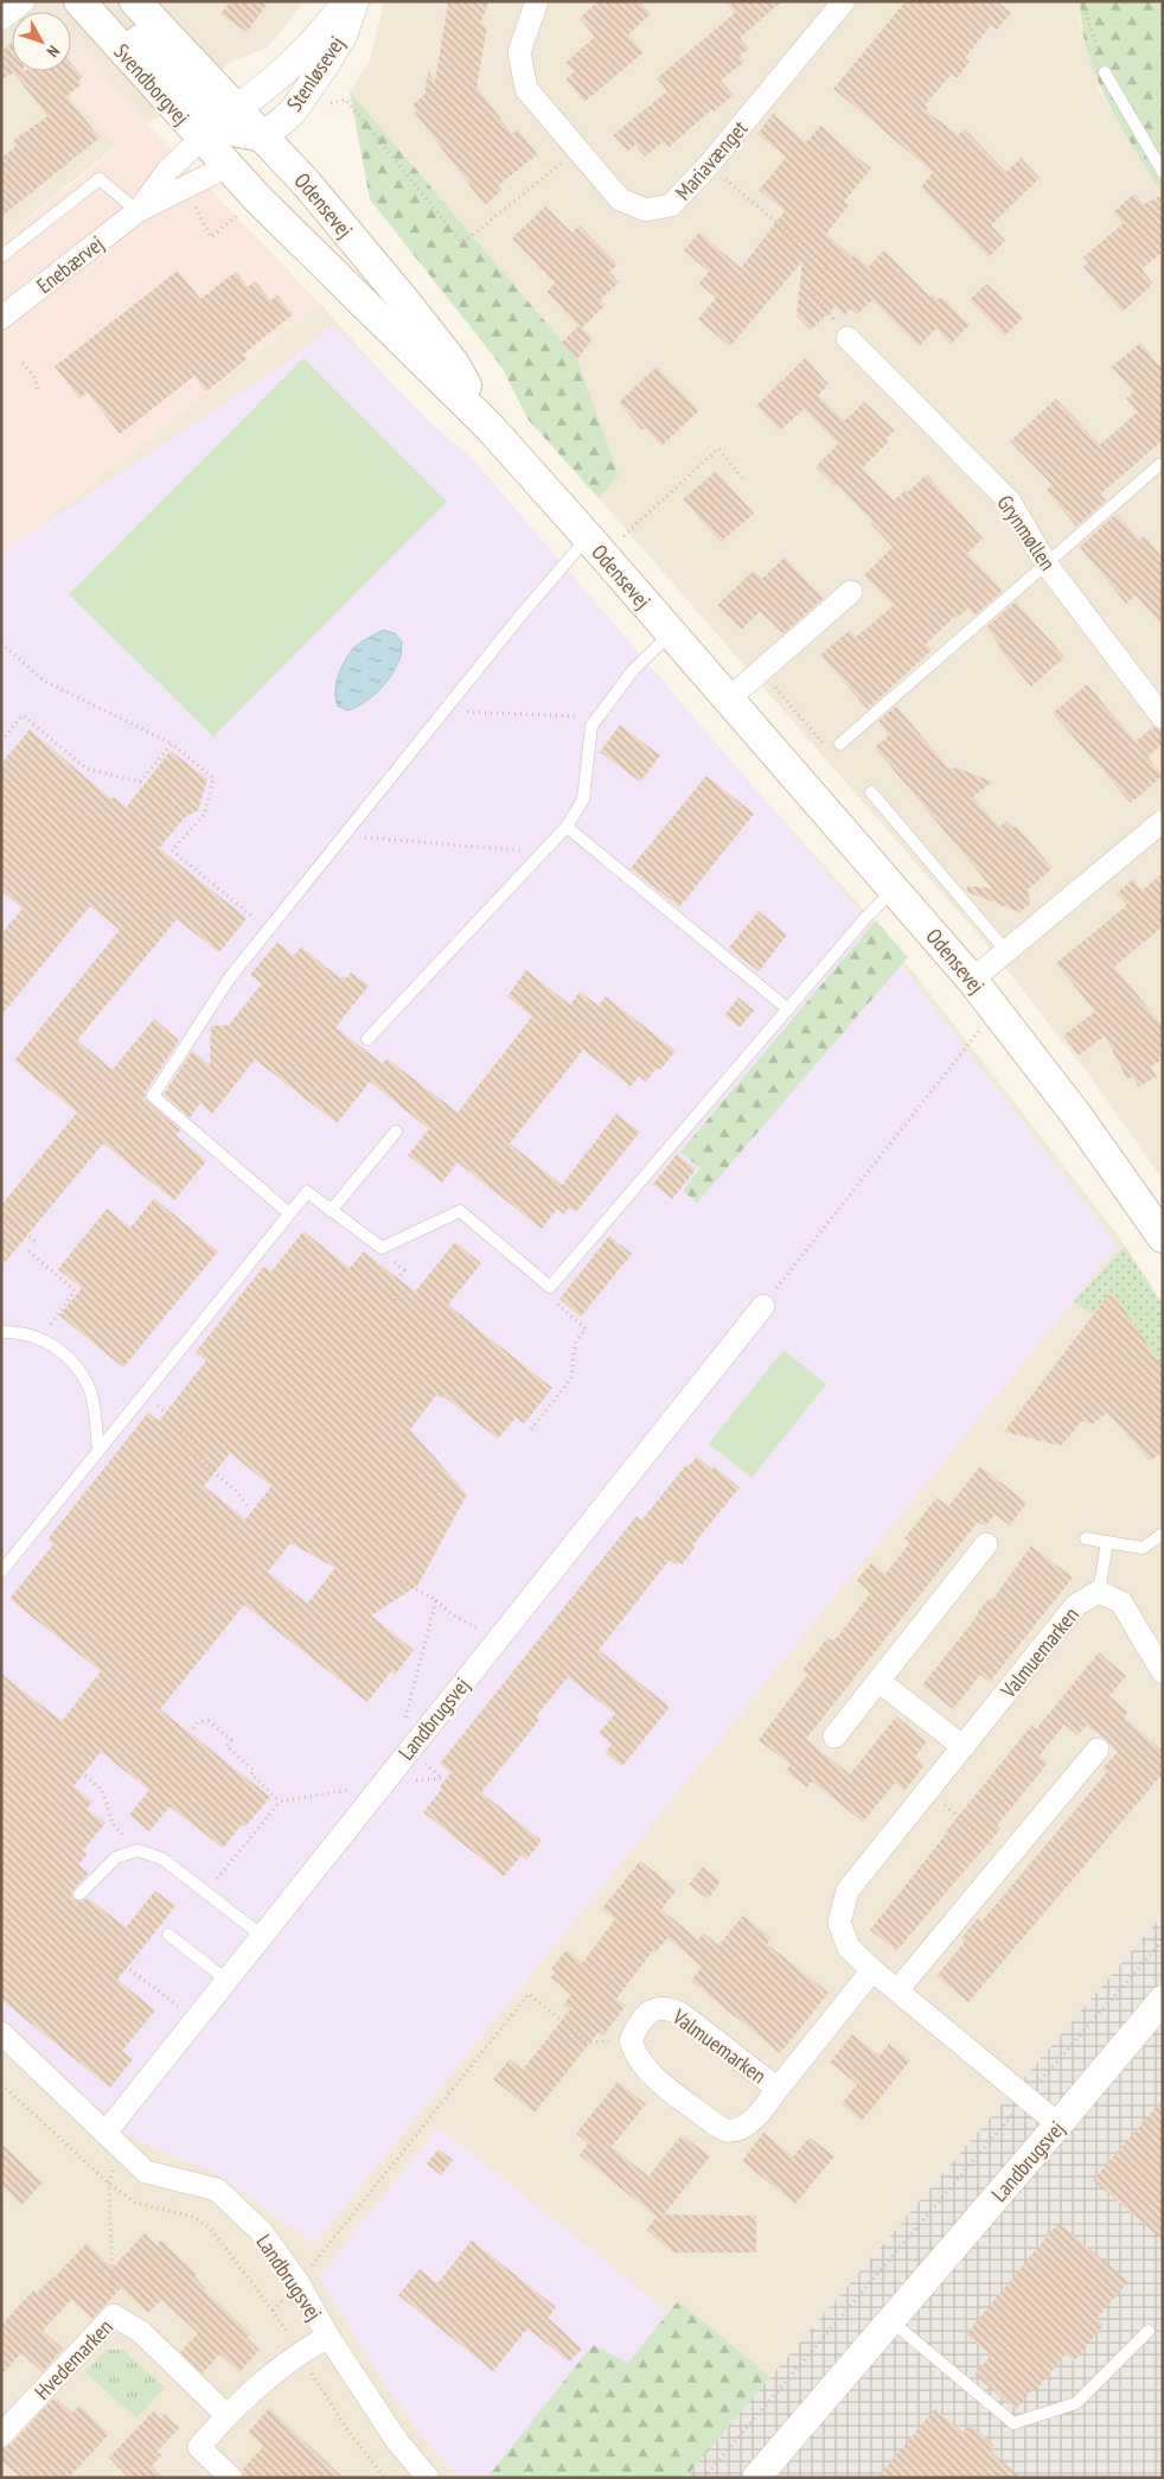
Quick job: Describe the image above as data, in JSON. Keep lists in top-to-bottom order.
{
  "streets": {
    "main road": ["Svendborgvej", "Odensevej"],
    "street": [
      "Stenløsevej",
      "Mariavænget",
      "Enebærvej",
      "Grynmøllen",
      "Valmuemarken",
      "Landbrugsvej",
      "Hvedemarken"
    ]
  },
  "crossings": [
    ["Stenløsevej", "Svendborgvej"],
    ["Stenløsevej", "Odensevej"],
    ["Stenløsevej", "Enebærvej"],
    ["Svendborgvej", "Odensevej"],
    ["Svendborgvej", "Enebærvej"],
    ["Odensevej", "Enebærvej"],
    ["Valmuemarken", "Landbrugsvej"]
  ],
  "north": "bottom right"
}
